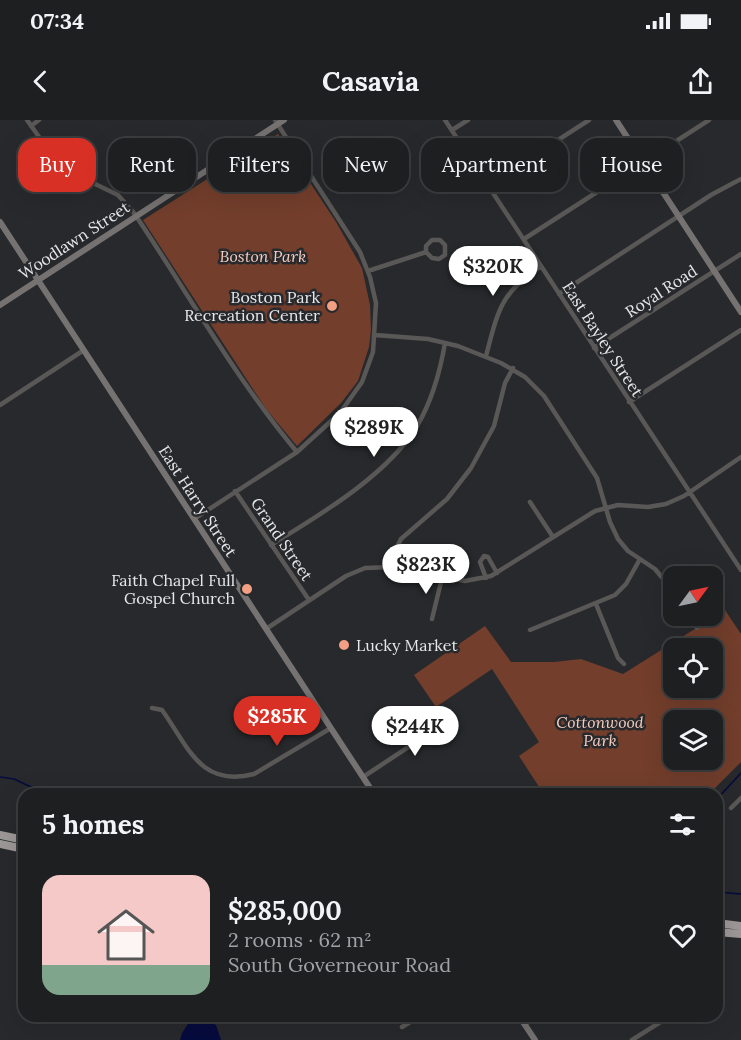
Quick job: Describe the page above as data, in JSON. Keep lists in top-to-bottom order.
{
  "streets": {
    "main road": ["Woodlawn Street", "East Harry Street"],
    "street": ["Royal Road", "East Bayley Street", "Grand Street"]
  },
  "crossings": [
    ["Woodlawn Street", "East Harry Street"],
    ["Royal Road", "East Bayley Street"]
  ],
  "parks": ["Boston Park", "Cottonwood Park"],
  "places": ["Boston Park Recreation Center", "Faith Chapel Full Gospel Church", "Lucky Market"],
  "north": "top right",
  "page": {
    "status": "07:34",
    "header": "Casavia",
    "chip": [
      "Buy",
      "Rent",
      "Filters",
      "New",
      "Apartment",
      "House"
    ],
    "price": [
      "$320K",
      "$289K",
      "$823K",
      "$285K",
      "$244K"
    ],
    "heading": "5 homes",
    "list": [
      {
        "name": "$285,000",
        "note": "2 rooms · 62 m² · South Governeour Road"
      }
    ]
  }
}
